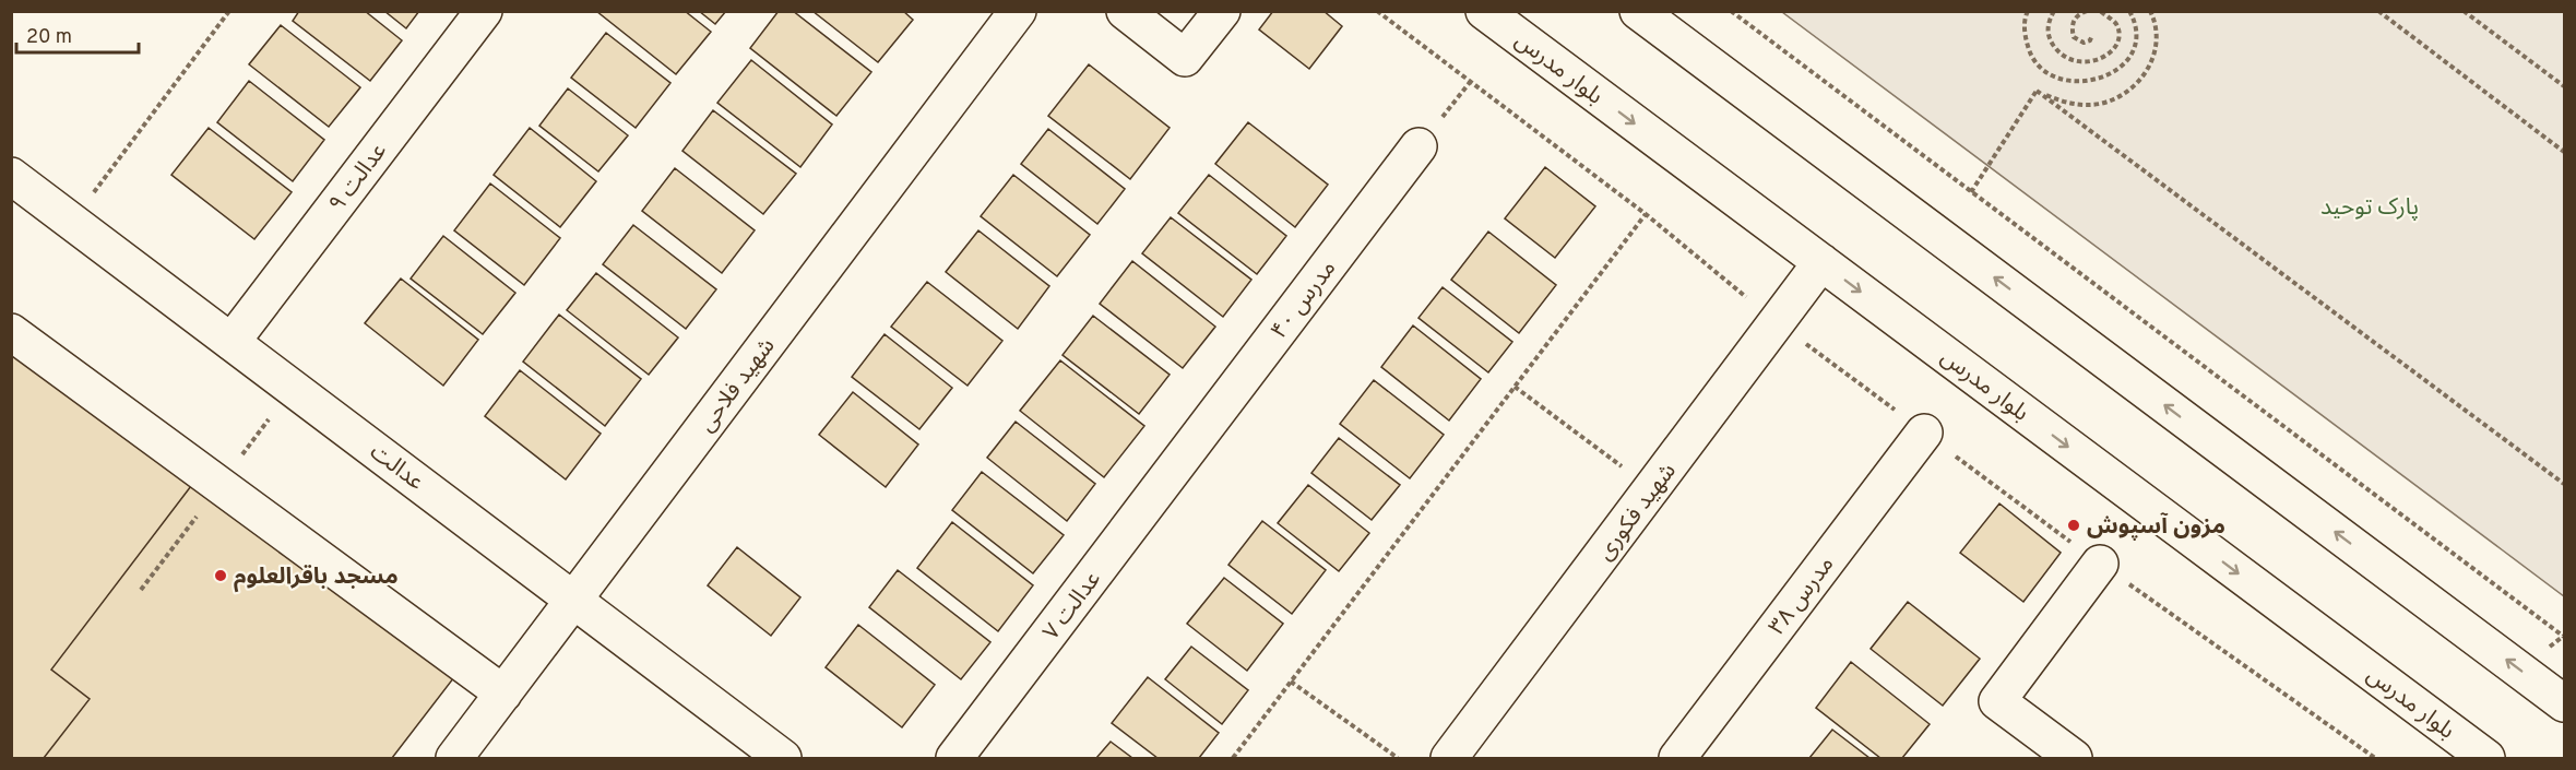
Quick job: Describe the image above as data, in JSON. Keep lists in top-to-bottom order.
{
  "streets": {
    "street": [
      "بلوار مدرس",
      "عدالت ۹",
      "مدرس ۴۰",
      "شهید فلاحی",
      "عدالت",
      "شهید فکوری",
      "مدرس ۳۸",
      "عدالت ۷"
    ]
  },
  "crossings": [
    ["بلوار مدرس", "شهید فکوری"],
    ["عدالت ۹", "عدالت"],
    ["مدرس ۴۰", "عدالت ۷"],
    ["شهید فلاحی", "عدالت"]
  ],
  "parks": ["پارک توحید"],
  "places": ["مزون آسپوش", "مسجد باقرالعلوم"],
  "scale_bar": "20 m"
}
